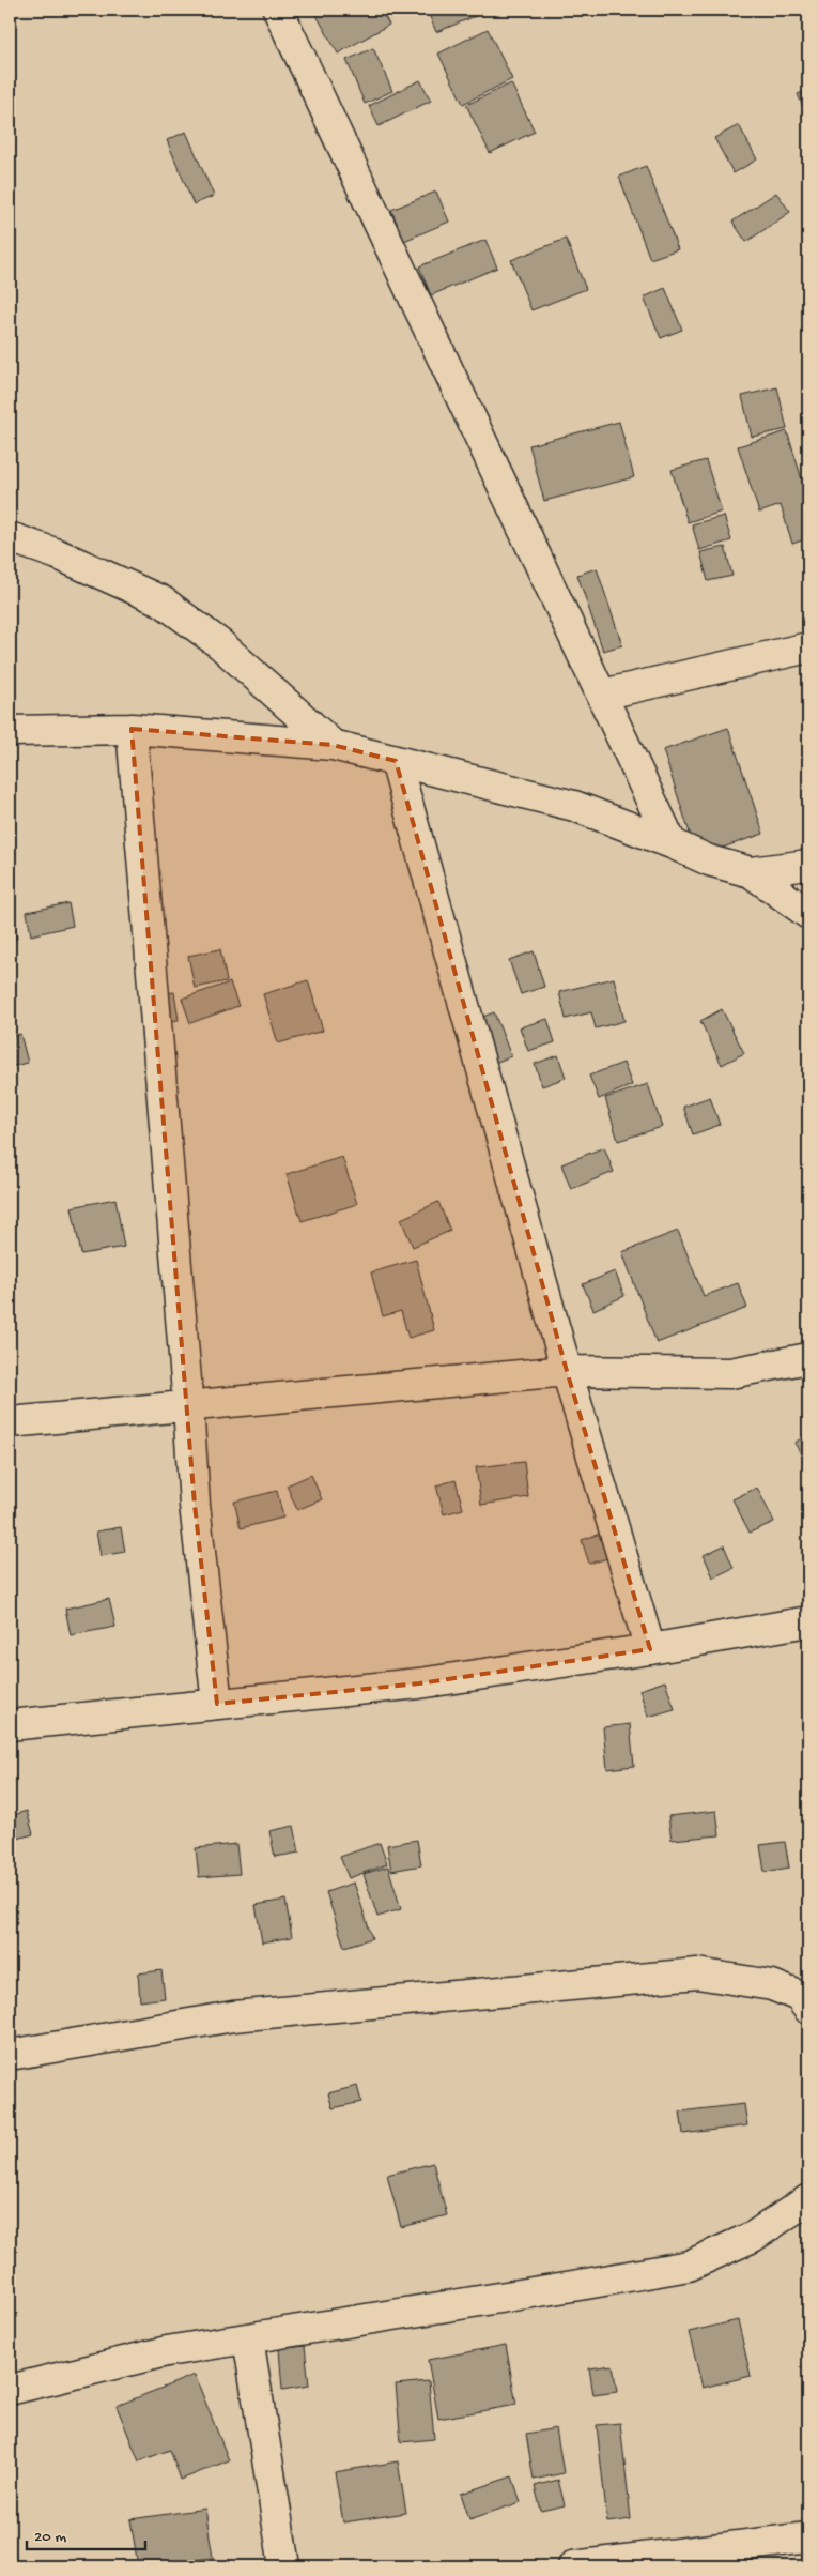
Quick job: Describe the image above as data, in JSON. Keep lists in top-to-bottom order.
{
  "scale_bar": "20 m"
}
